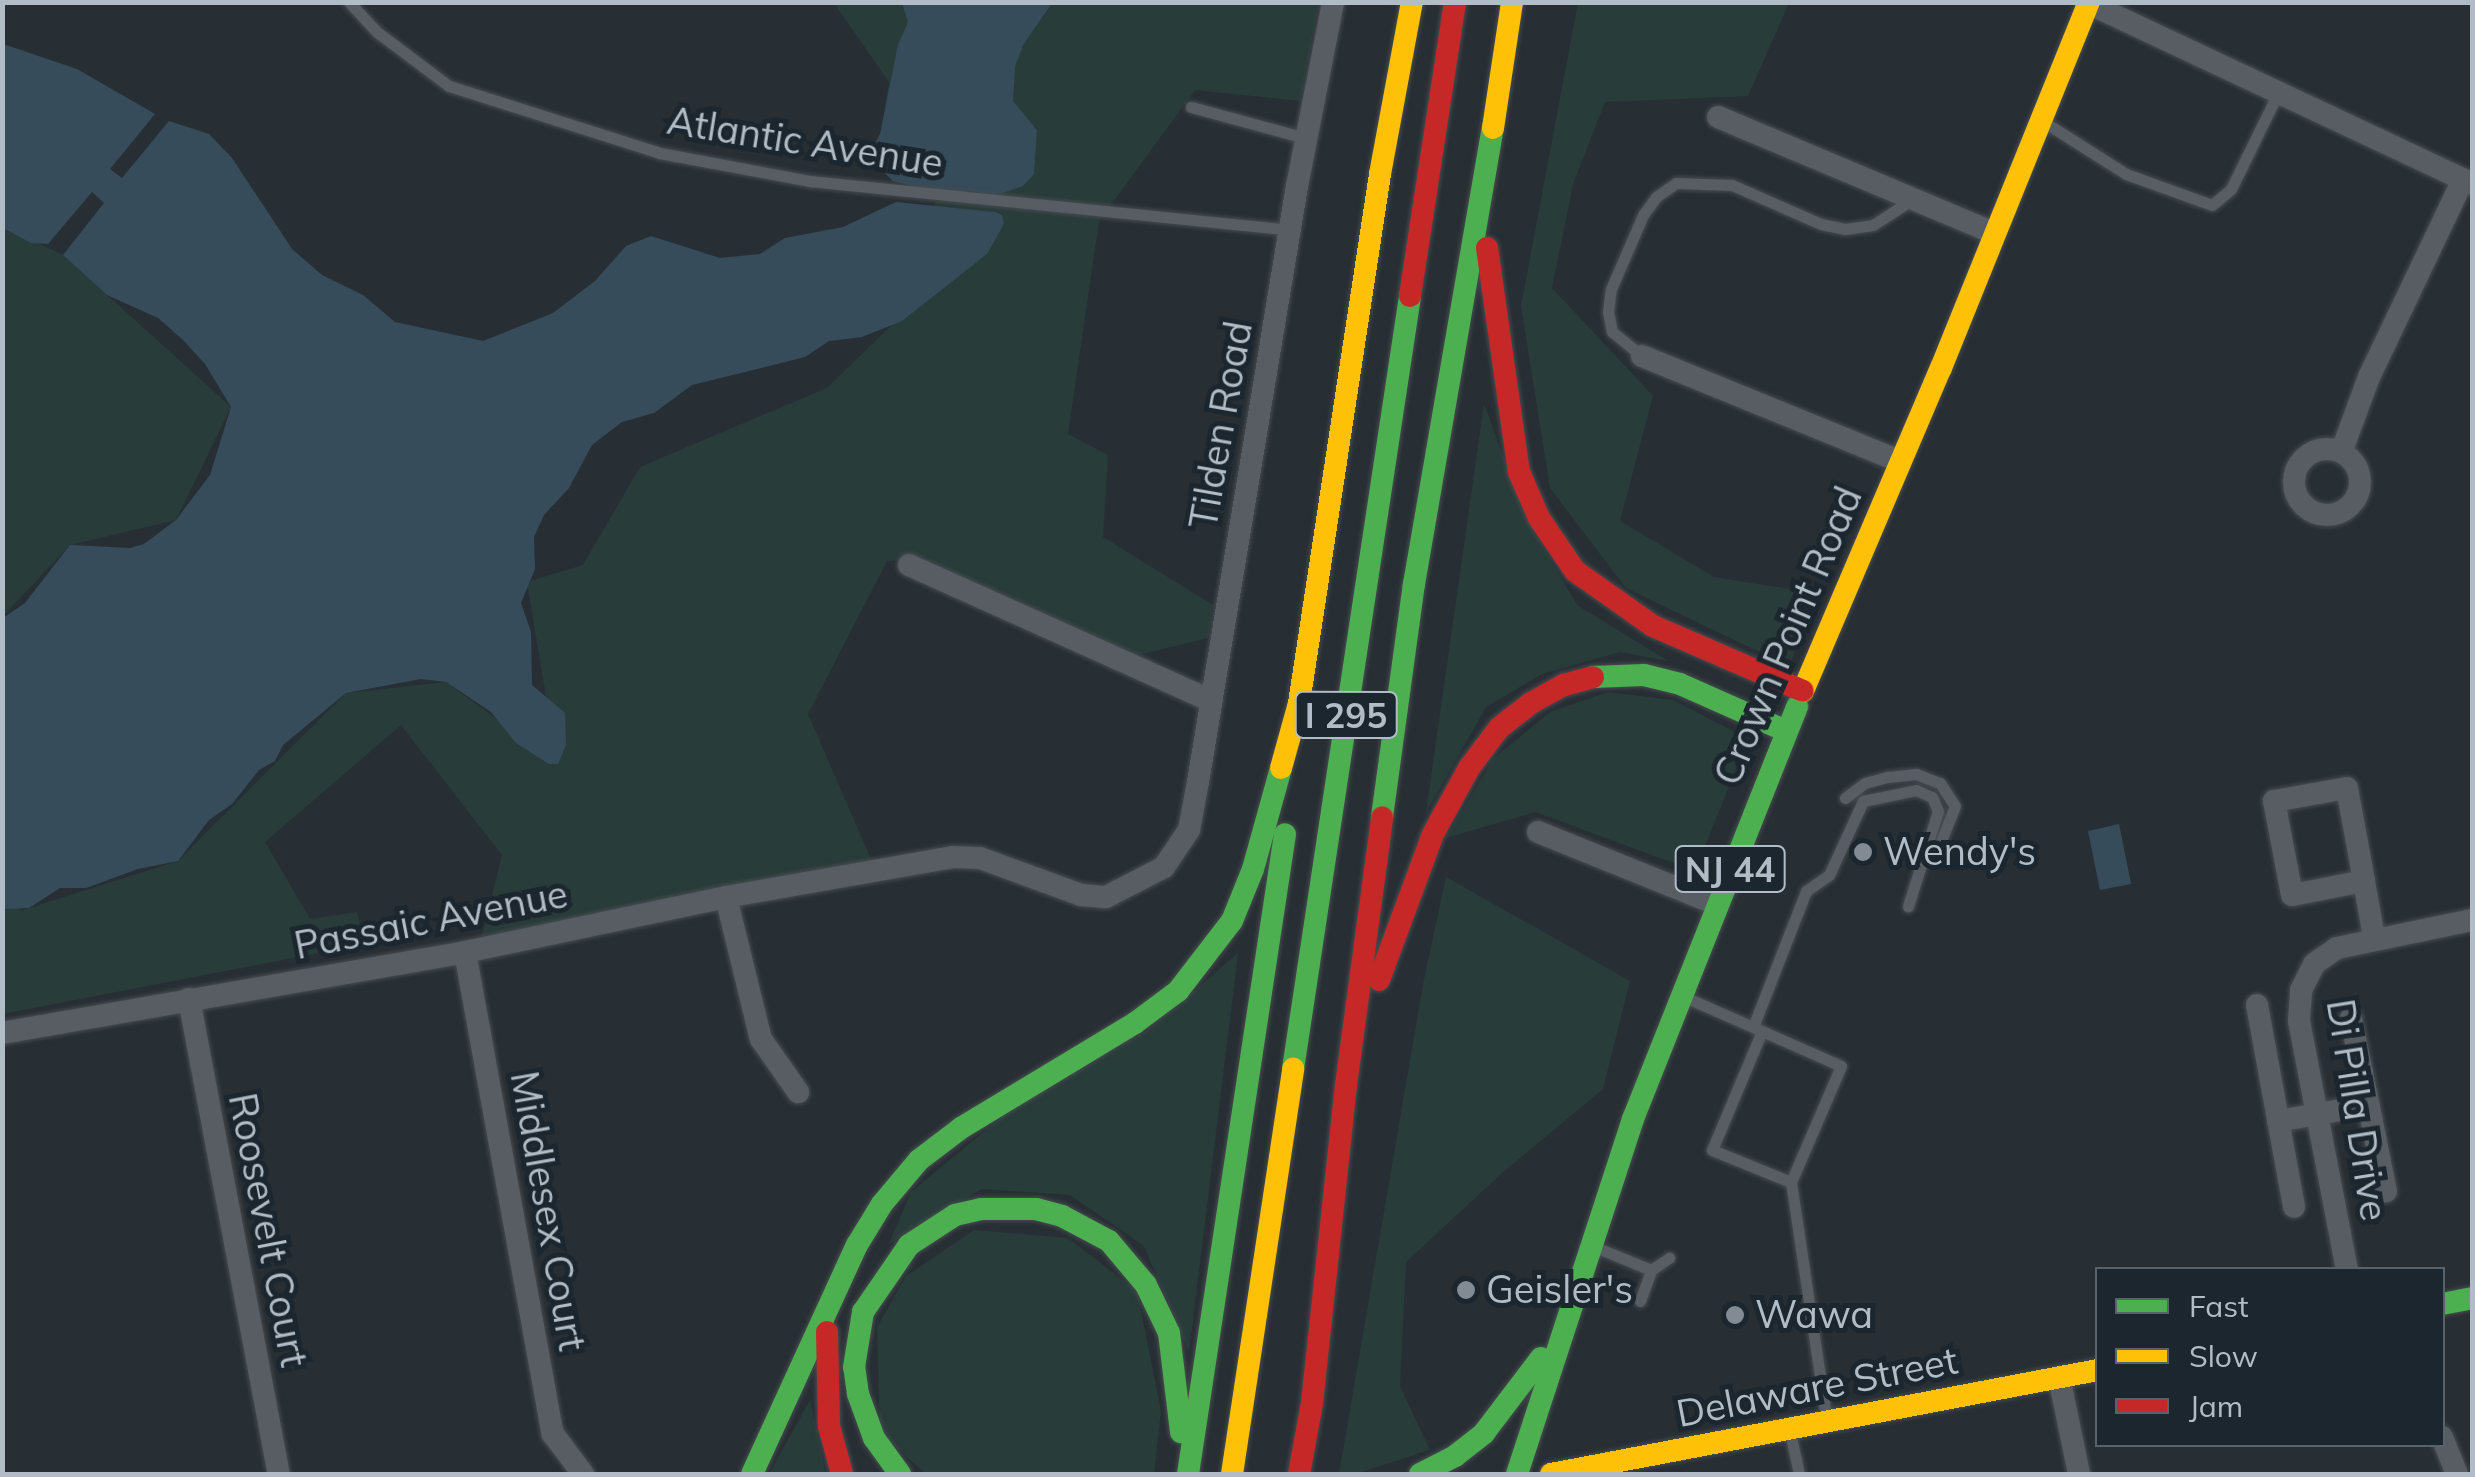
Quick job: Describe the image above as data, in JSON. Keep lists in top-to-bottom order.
{
  "streets": {
    "main road": [
      "Crown Point Road",
      "I 295",
      "NJ 44",
      "Delaware Street"
    ],
    "street": [
      "Tilden Road",
      "Passaic Avenue",
      "Di Pilla Drive",
      "Middlesex Court",
      "Roosevelt Court"
    ],
    "lane": ["Atlantic Avenue"]
  },
  "crossings": [
    ["Atlantic Avenue", "Tilden Road"],
    ["Tilden Road", "Passaic Avenue"],
    ["Passaic Avenue", "Middlesex Court"],
    ["Passaic Avenue", "Roosevelt Court"]
  ],
  "places": ["Wendy's", "Geisler's", "Wawa"],
  "legend": ["Fast", "Slow", "Jam"]
}
